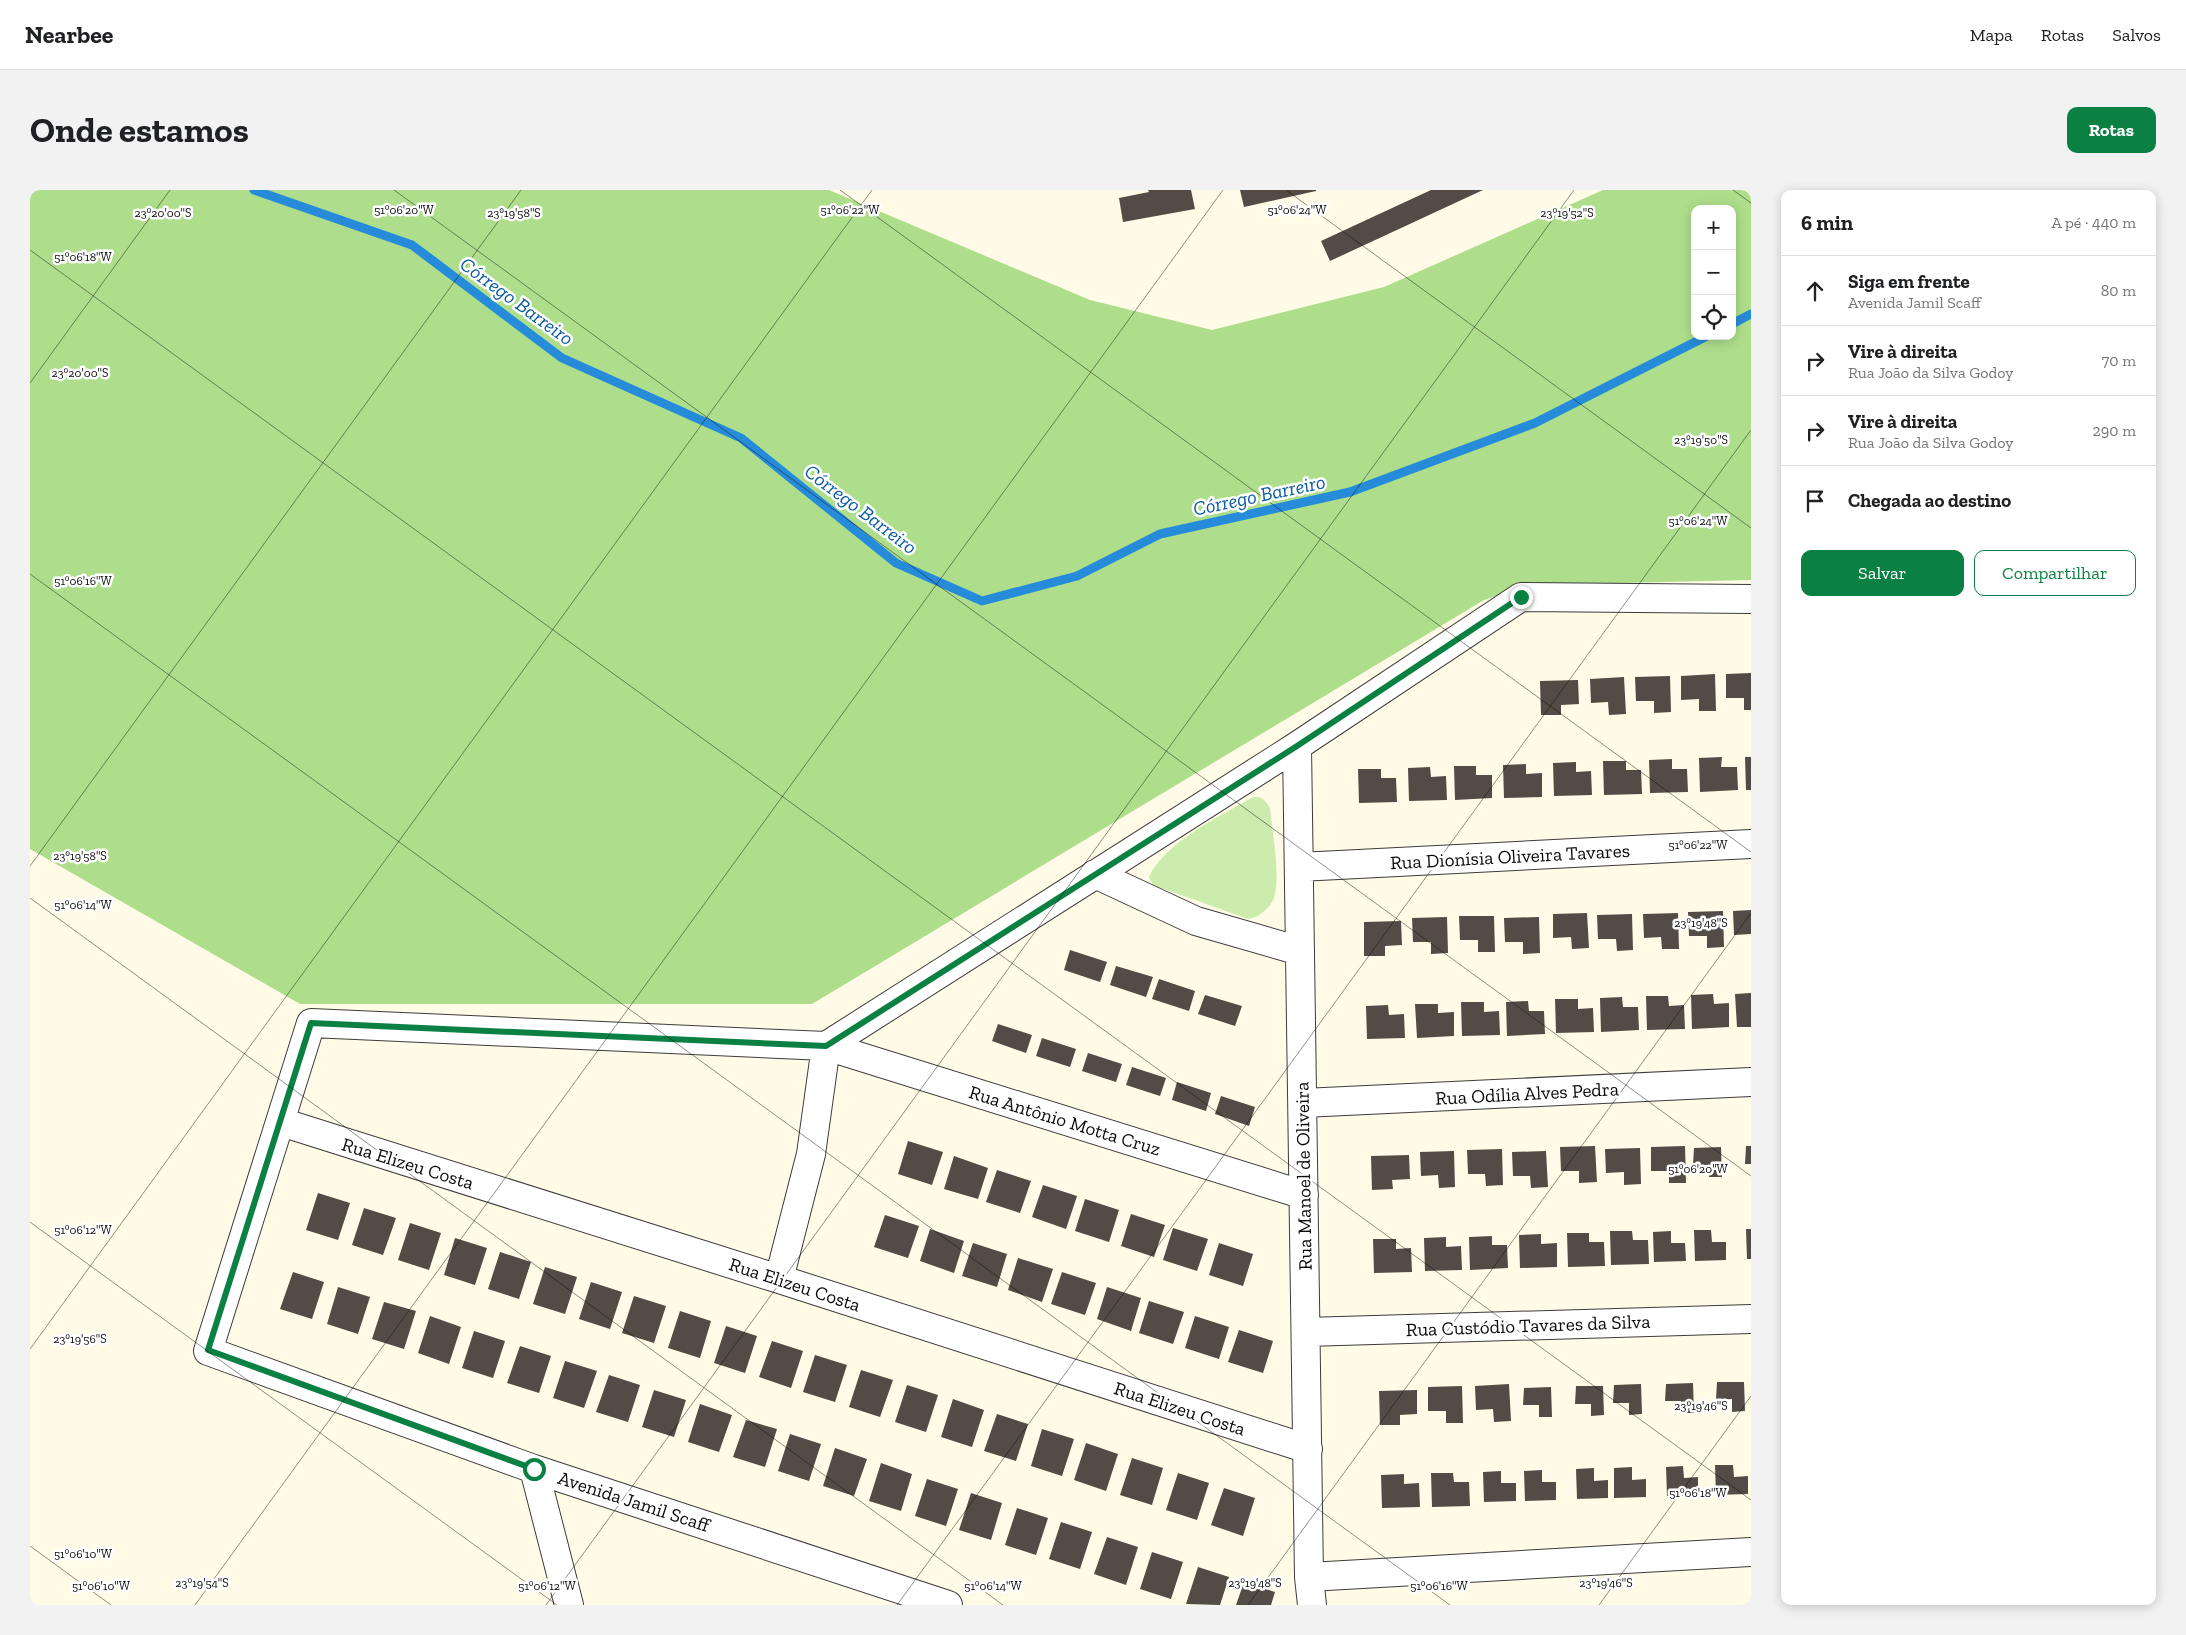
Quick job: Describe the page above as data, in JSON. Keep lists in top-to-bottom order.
{
  "streets": {
    "street": [
      "Rua Dionísia Oliveira Tavares",
      "Rua Odília Alves Pedra",
      "Rua Antônio Motta Cruz",
      "Rua Elizeu Costa",
      "Rua Manoel de Oliveira",
      "Rua Custódio Tavares da Silva",
      "Avenida Jamil Scaff"
    ]
  },
  "crossings": [
    ["Rua Dionísia Oliveira Tavares", "Rua Manoel de Oliveira"],
    ["Rua Odília Alves Pedra", "Rua Manoel de Oliveira"],
    ["Rua Antônio Motta Cruz", "Rua Elizeu Costa"],
    ["Rua Antônio Motta Cruz", "Rua Manoel de Oliveira"],
    ["Rua Antônio Motta Cruz", "Avenida Jamil Scaff"],
    ["Rua Elizeu Costa", "Rua Manoel de Oliveira"],
    ["Rua Elizeu Costa", "Avenida Jamil Scaff"],
    ["Rua Manoel de Oliveira", "Rua Custódio Tavares da Silva"]
  ],
  "water": ["Córrego Barreiro"],
  "page": {
    "header": "Nearbee",
    "nav": ["Mapa", "Rotas", "Salvos"],
    "buttons": [
      "Rotas",
      ["Salvar", "Compartilhar"]
    ],
    "title": "Onde estamos",
    "heading": ["6 min", "A pé · 440 m"],
    "map_buttons": ["+", "−"],
    "list": [
      ["Siga em frente", "Avenida Jamil Scaff", "80 m"],
      ["Vire à direita", "Rua João da Silva Godoy", "70 m"],
      ["Vire à direita", "Rua João da Silva Godoy", "290 m"],
      "Chegada ao destino"
    ]
  },
  "coordinates": [
    "51°06'20\"W",
    "51°06'22\"W",
    "51°06'24\"W",
    "23°19'52\"S",
    "23°20'00\"S",
    "23°19'58\"S",
    "51°06'18\"W",
    "23°19'50\"S",
    "51°06'16\"W",
    "51°06'14\"W",
    "23°19'48\"S",
    "51°06'12\"W",
    "23°19'56\"S",
    "23°19'46\"S",
    "51°06'10\"W",
    "23°19'54\"S"
  ]
}
